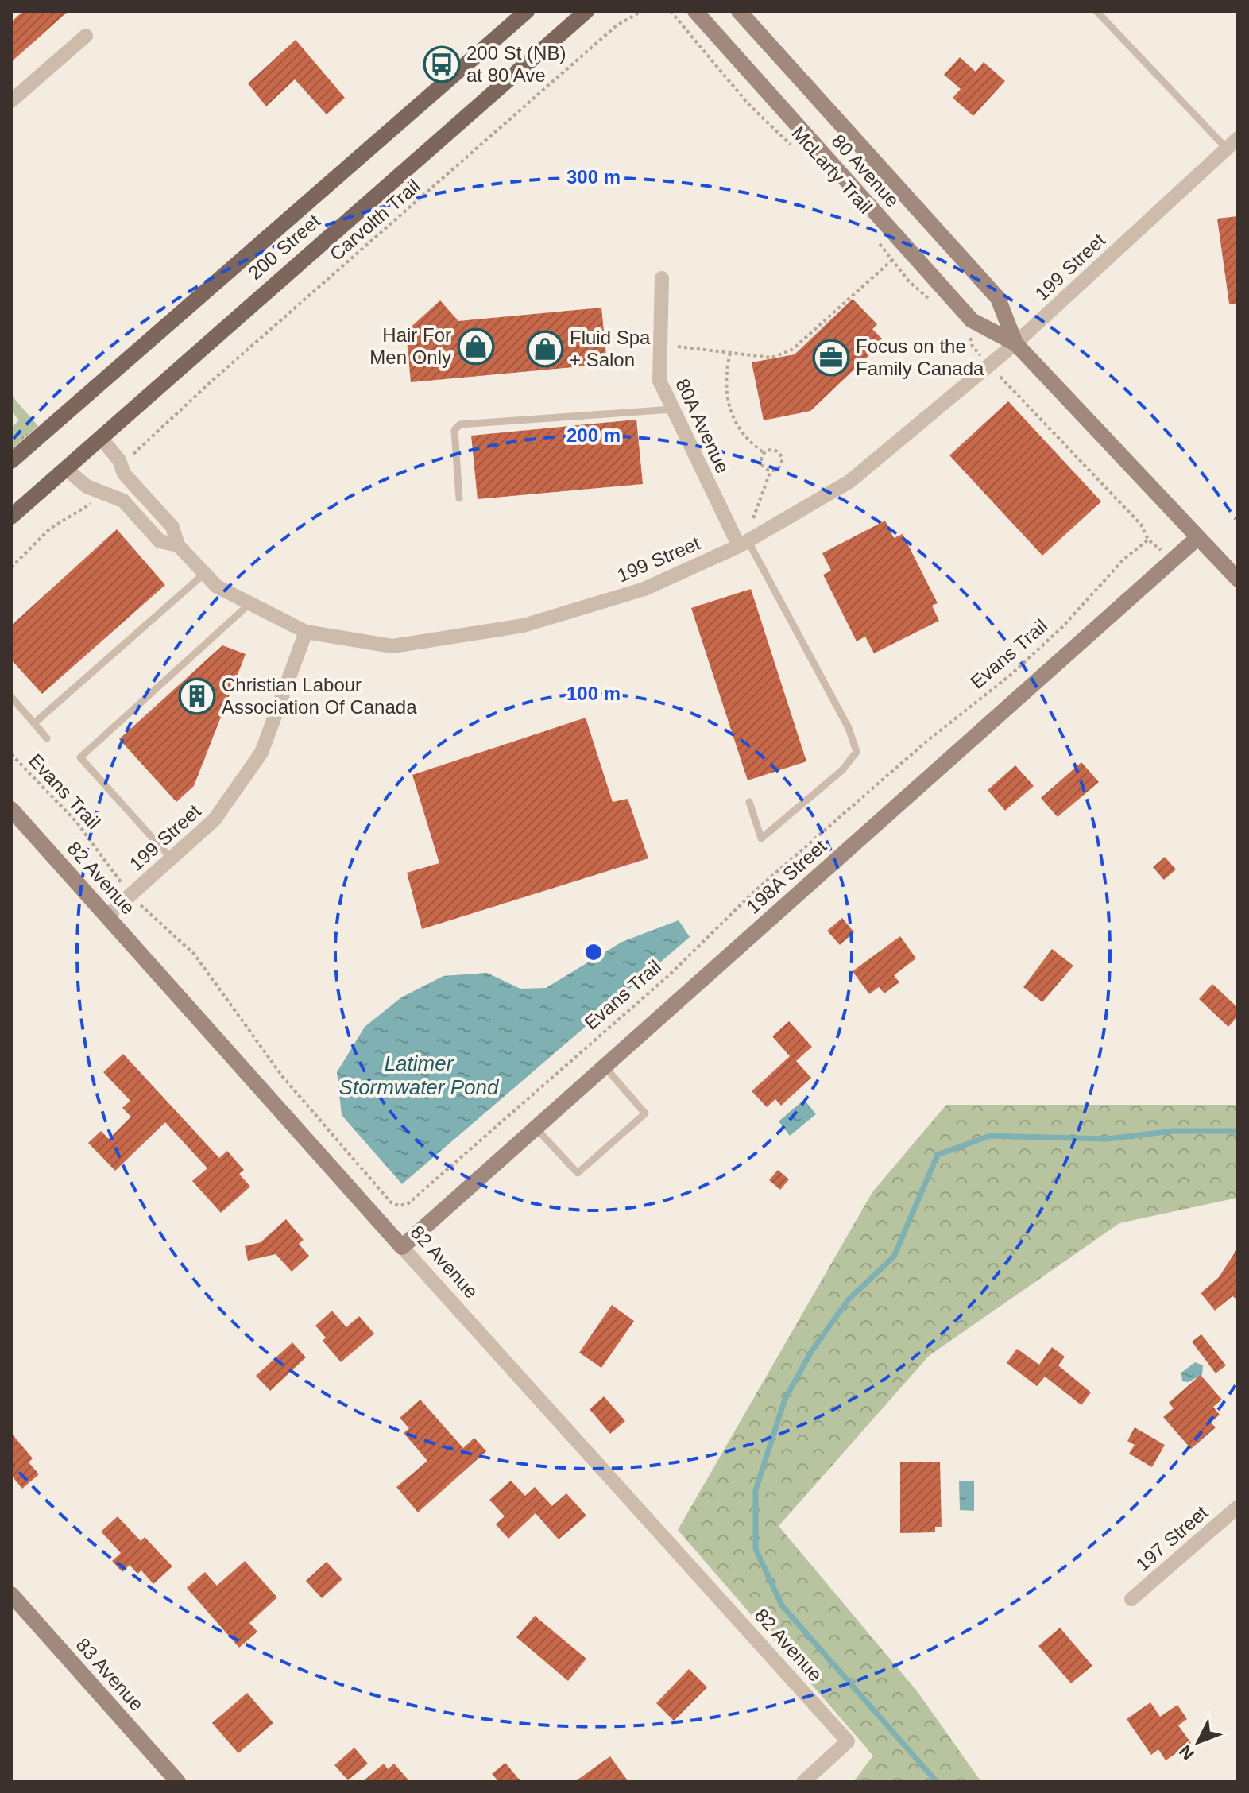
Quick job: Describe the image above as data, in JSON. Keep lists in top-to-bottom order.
{
  "streets": {
    "main road": ["200 Street"],
    "street": [
      "80 Avenue",
      "199 Street",
      "80A Avenue",
      "198A Street",
      "82 Avenue",
      "197 Street",
      "83 Avenue"
    ],
    "path": ["McLarty Trail", "Carvolth Trail", "Evans Trail"]
  },
  "crossings": [
    ["80 Avenue", "199 Street"],
    ["80 Avenue", "198A Street"],
    ["199 Street", "80A Avenue"],
    ["199 Street", "82 Avenue"],
    ["198A Street", "82 Avenue"]
  ],
  "water": ["Latimer Stormwater Pond"],
  "places": {
    "bus stop": ["200 St (NB) at 80 Ave"],
    "shop": ["Hair For Men Only", "Fluid Spa + Salon"],
    "office": ["Focus on the Family Canada"],
    "building": ["Christian Labour Association Of Canada"]
  },
  "north": "bottom left",
  "rings": ["300 m", "200 m", "100 m"]
}
